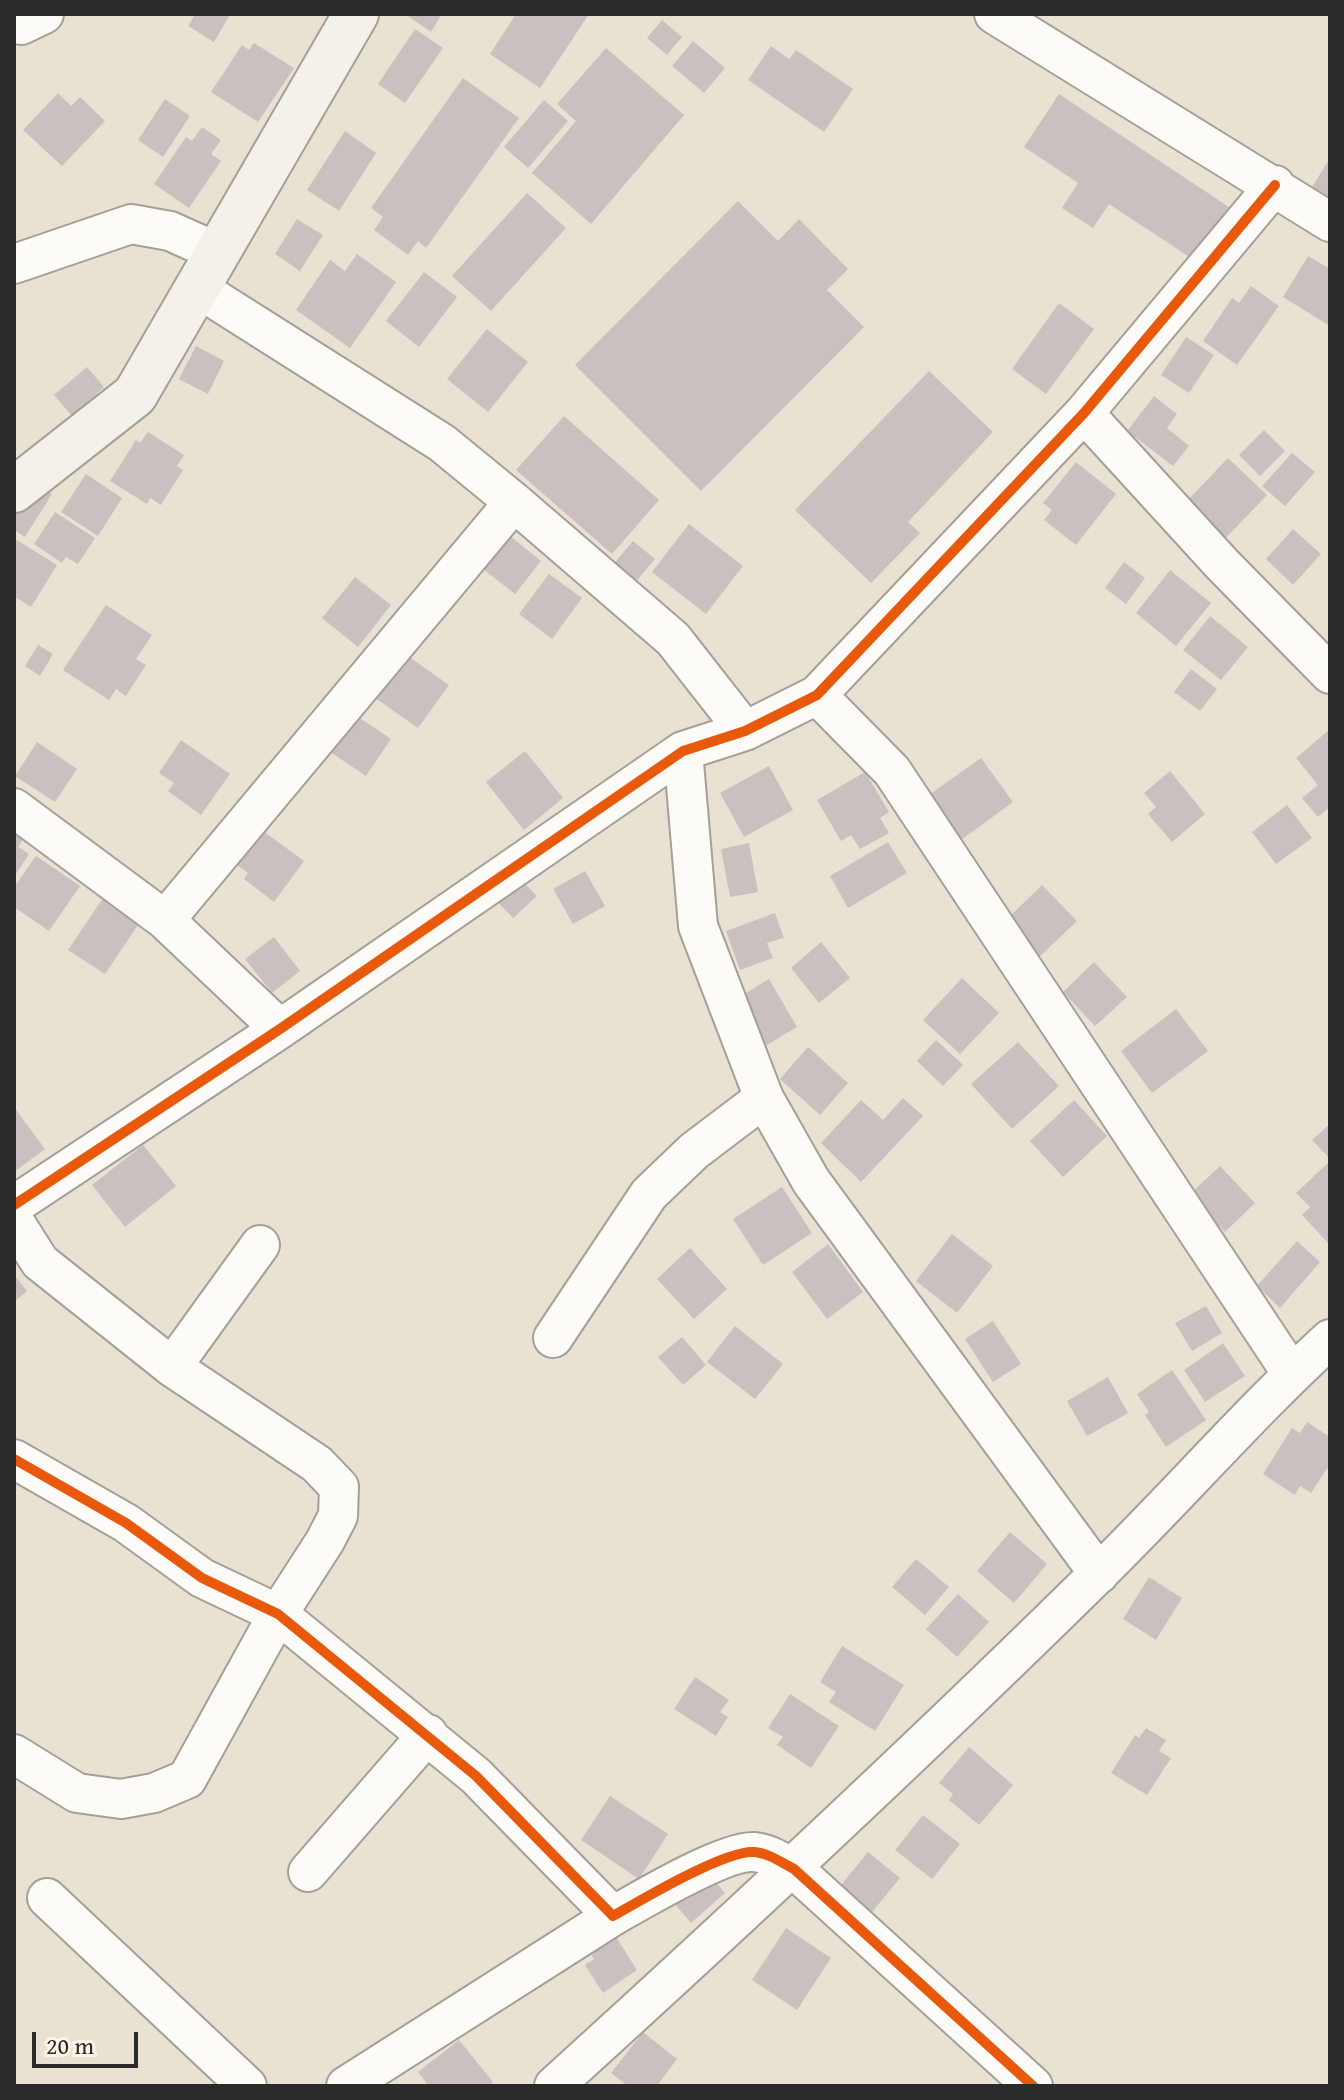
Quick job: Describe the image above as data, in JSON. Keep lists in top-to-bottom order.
{
  "scale_bar": "20 m"
}
